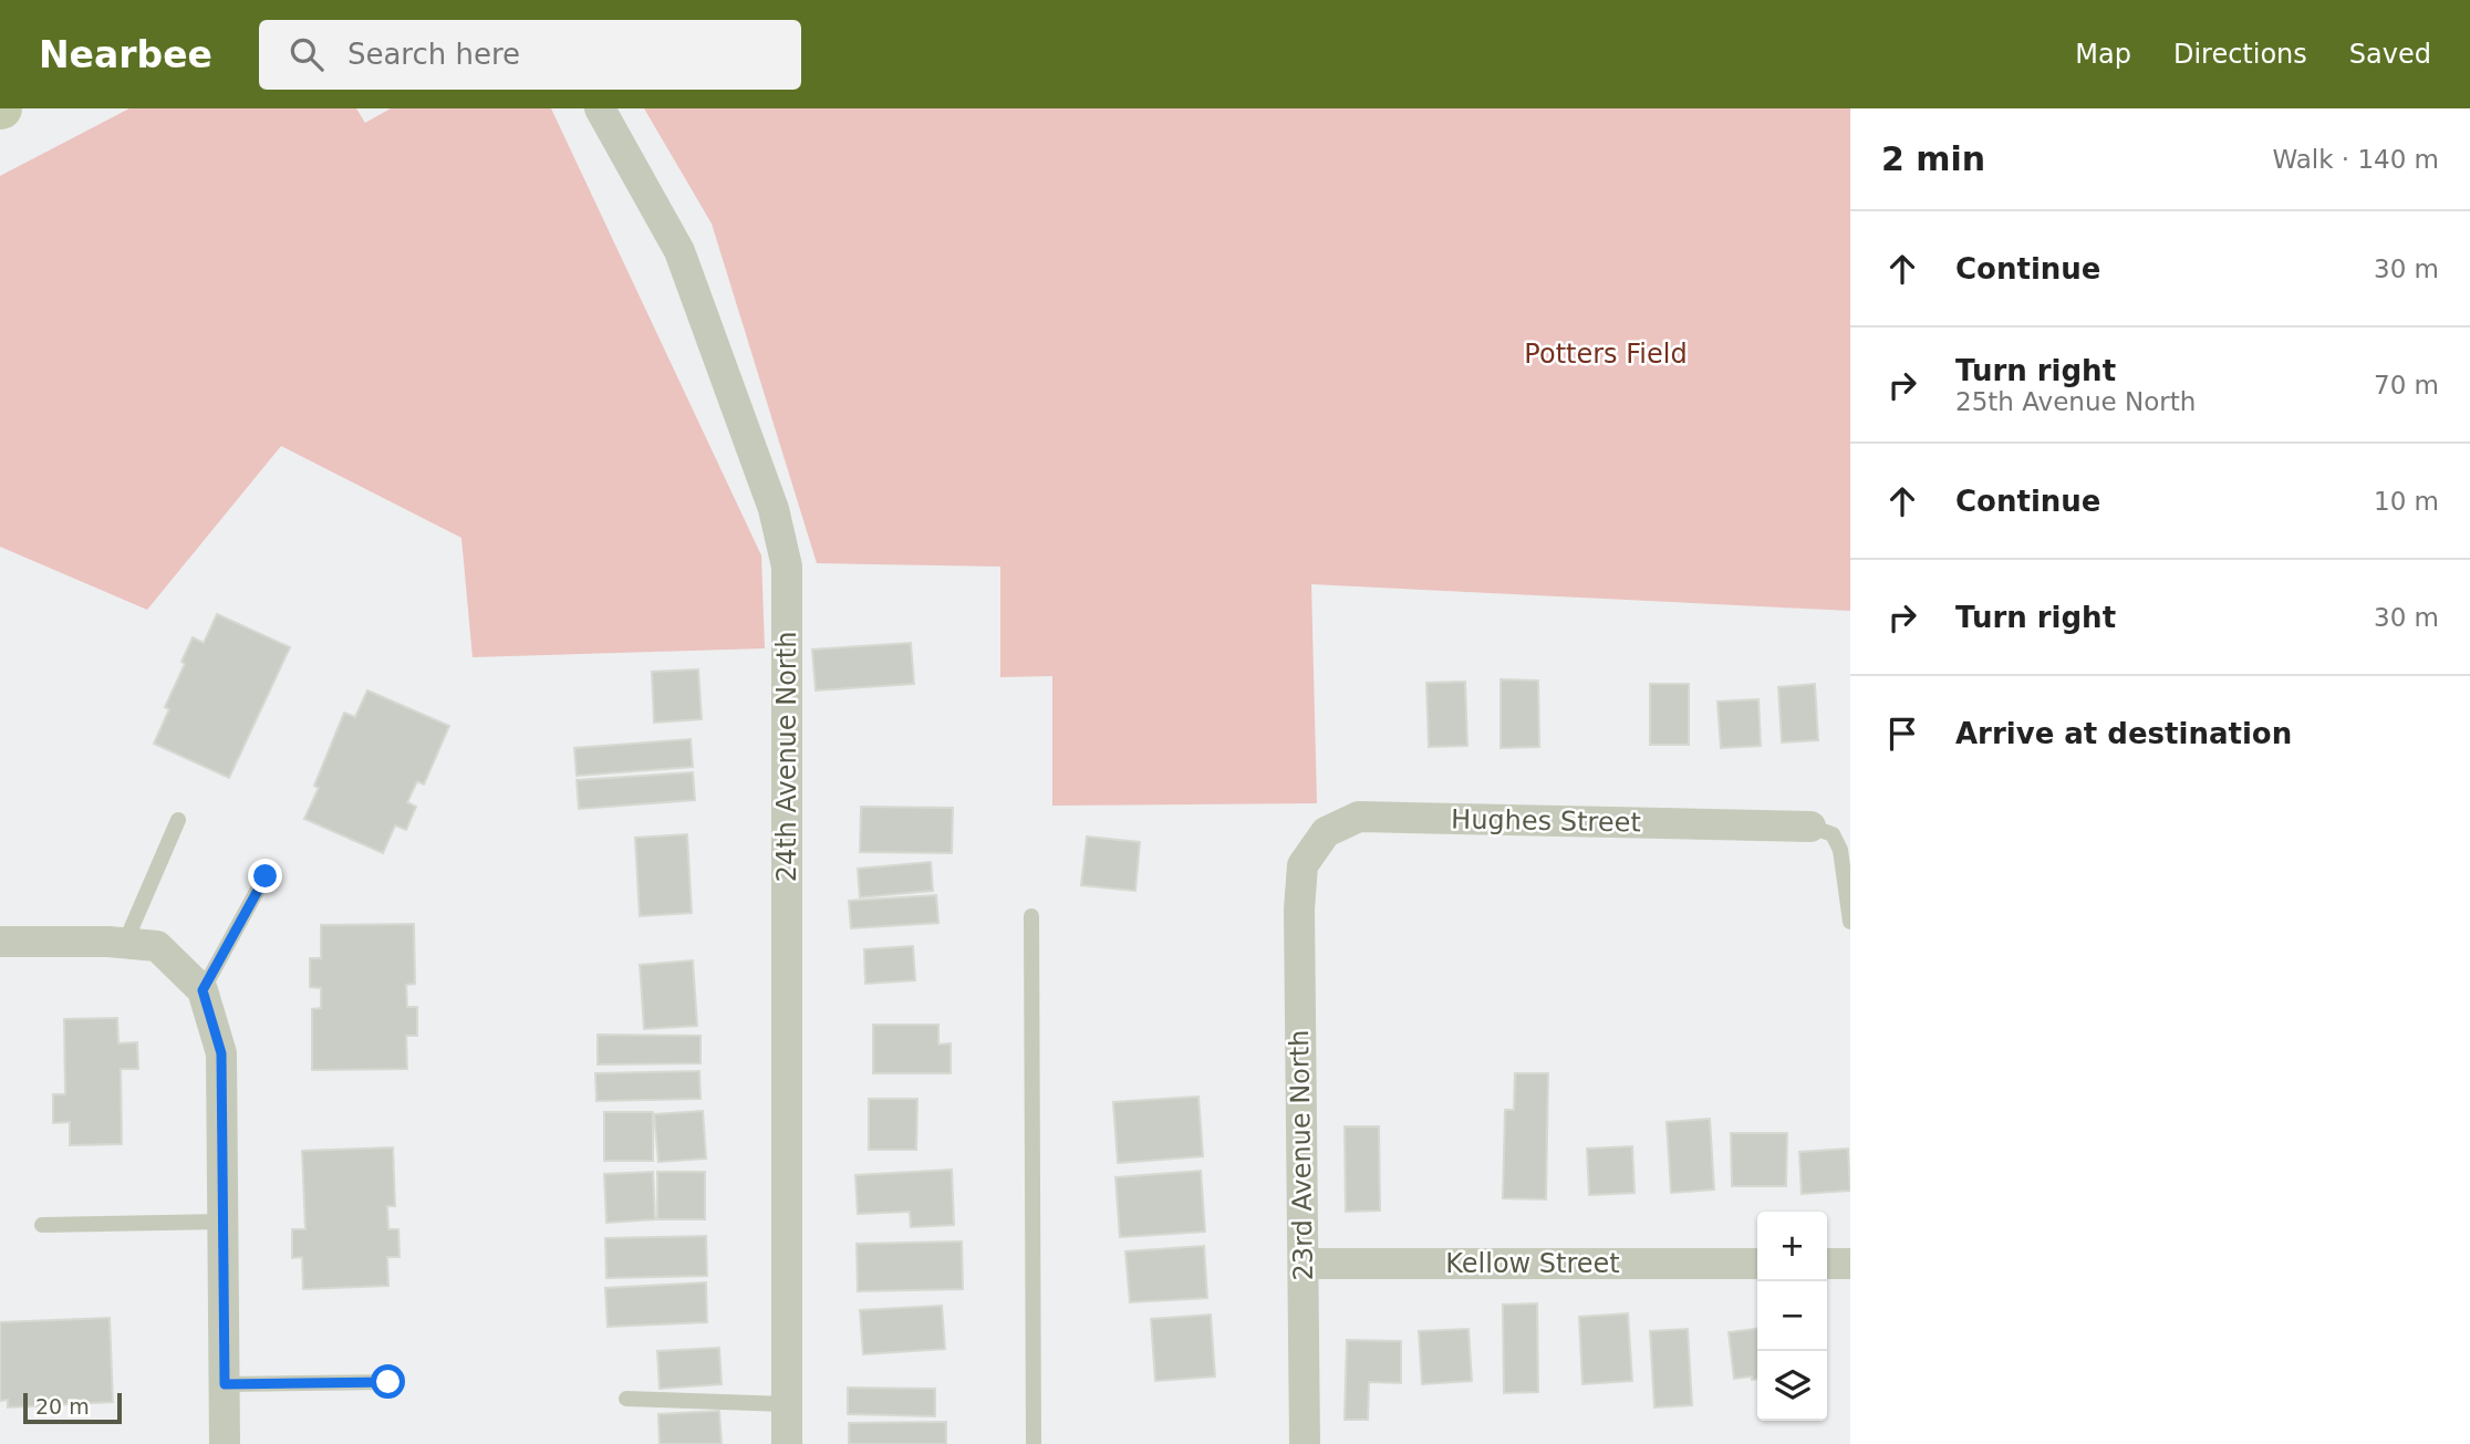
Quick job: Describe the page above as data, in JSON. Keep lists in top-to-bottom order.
{
  "streets": {
    "street": [
      "24th Avenue North",
      "Hughes Street",
      "23rd Avenue North",
      "Kellow Street"
    ]
  },
  "crossings": [
    ["Hughes Street", "23rd Avenue North"],
    ["23rd Avenue North", "Kellow Street"]
  ],
  "parks": ["Potters Field"],
  "scale_bar": "20 m",
  "page": {
    "header": "Nearbee",
    "search": "Search here",
    "nav": ["Map", "Directions", "Saved"],
    "heading": ["2 min", "Walk · 140 m"],
    "list": [
      ["Continue", "30 m"],
      ["Turn right", "25th Avenue North", "70 m"],
      ["Continue", "10 m"],
      ["Turn right", "30 m"],
      "Arrive at destination"
    ],
    "map_buttons": ["+", "−"],
    "scale": "20 m"
  }
}
